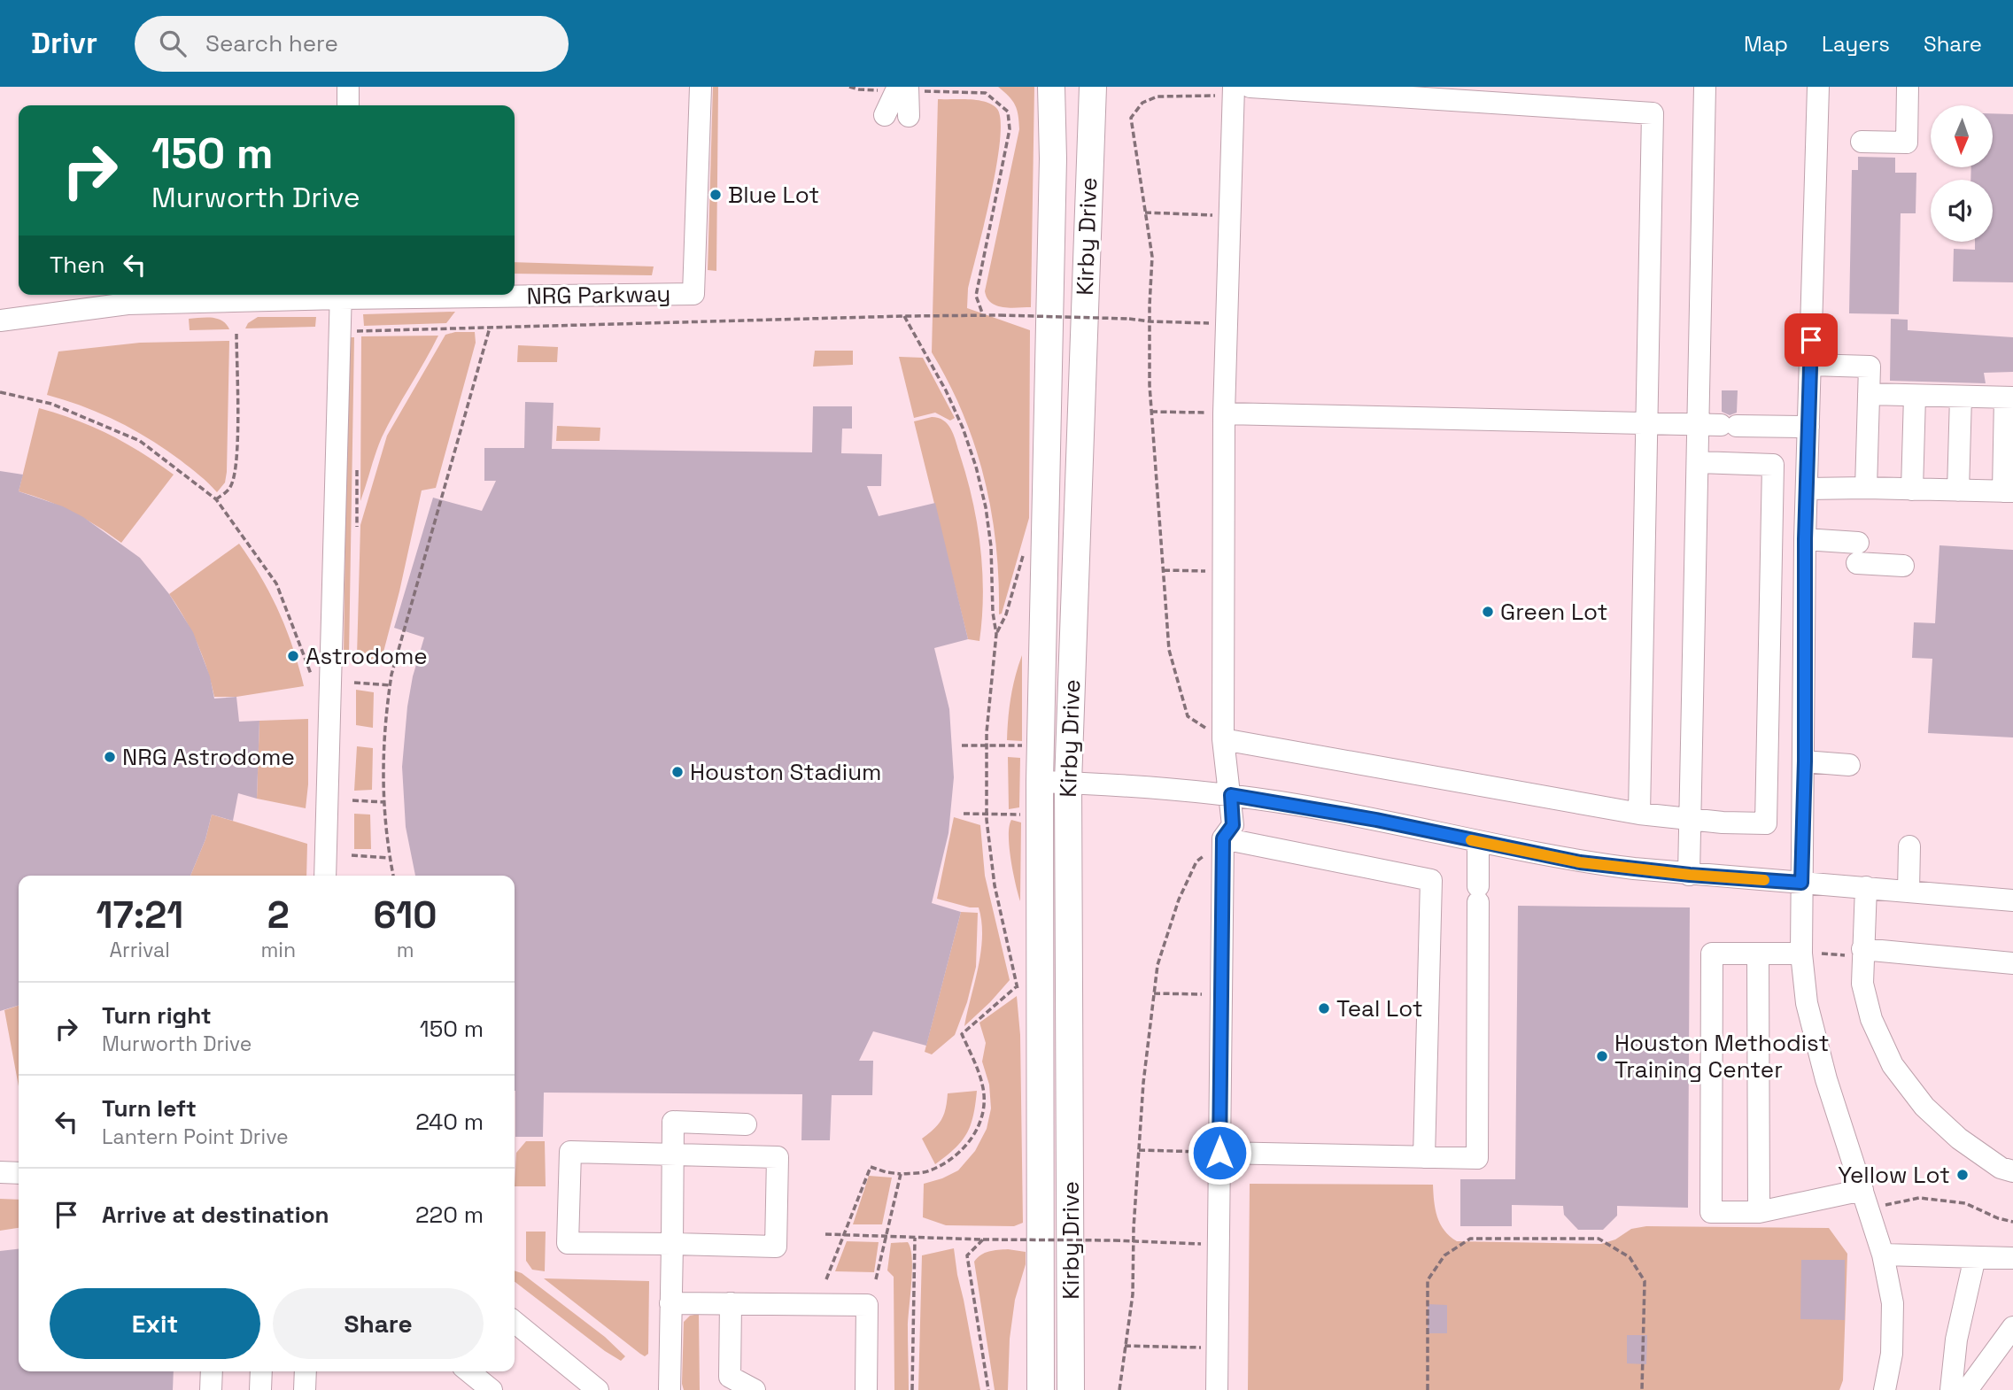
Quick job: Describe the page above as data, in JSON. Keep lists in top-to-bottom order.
{
  "streets": {
    "main road": ["Kirby Drive"],
    "street": ["NRG Parkway"]
  },
  "places": [
    "Blue Lot",
    "Green Lot",
    "Astrodome",
    "NRG Astrodome",
    "Houston Stadium",
    "Teal Lot",
    "Houston Methodist Training Center",
    "Yellow Lot"
  ],
  "north": "bottom",
  "page": {
    "header": "Drivr",
    "search": "Search here",
    "nav": ["Map", "Layers", "Share"],
    "turn": ["150 m", "Murworth Drive"],
    "then": "Then",
    "eta": [
      "17:21",
      "Arrival",
      "2",
      "min",
      "610",
      "m"
    ],
    "list": [
      {
        "name": "Turn right",
        "note": "Murworth Drive",
        "value": "150 m"
      },
      {
        "name": "Turn left",
        "note": "Lantern Point Drive",
        "value": "240 m"
      },
      {
        "name": "Arrive at destination",
        "value": "220 m"
      }
    ],
    "buttons": ["Exit", "Share"]
  }
}
